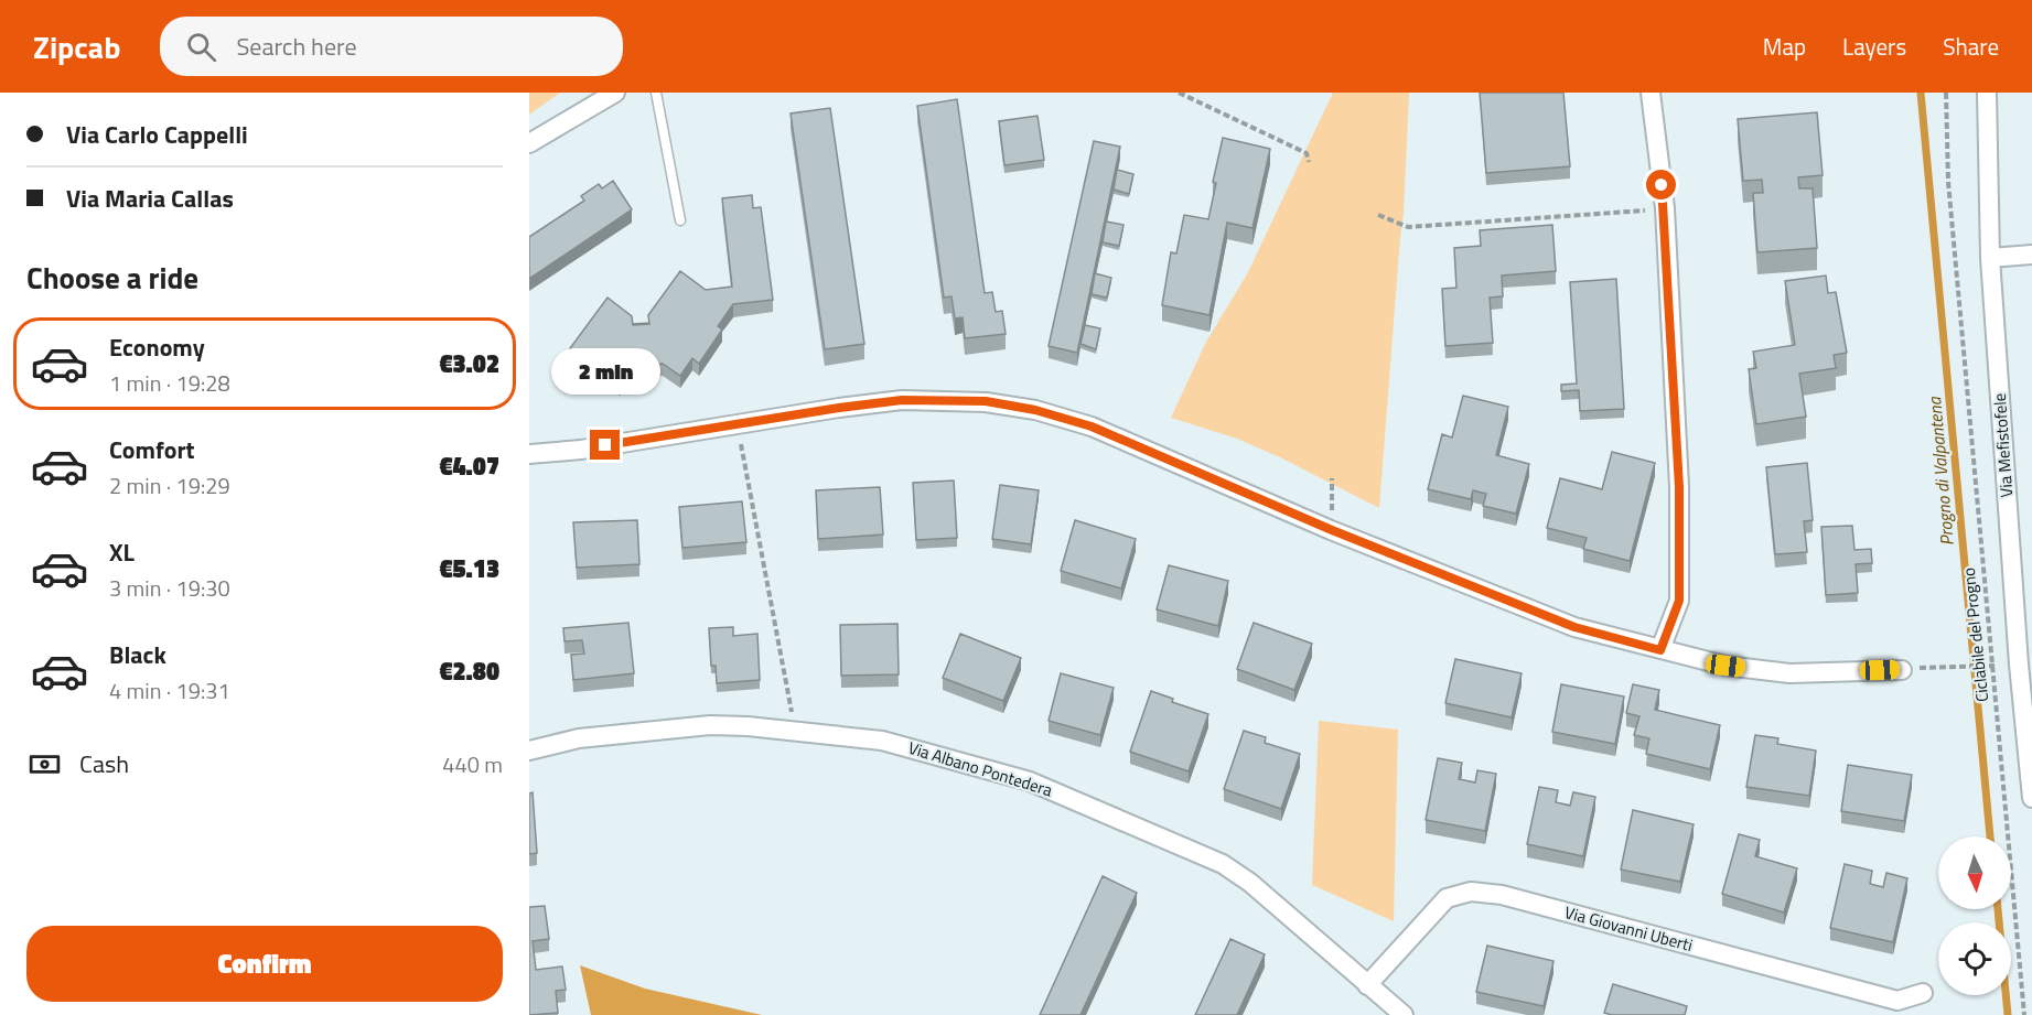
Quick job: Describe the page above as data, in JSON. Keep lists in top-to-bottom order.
{
  "streets": {
    "street": ["Via Mefistofele", "Via Albano Pontedera", "Via Giovanni Uberti"],
    "path": ["Ciclabile del Progno"]
  },
  "crossings": [
    ["Via Albano Pontedera", "Via Giovanni Uberti"]
  ],
  "water": ["Progno di Valpantena"],
  "north": "bottom",
  "page": {
    "header": "Zipcab",
    "search": "Search here",
    "nav": ["Map", "Layers", "Share"],
    "banner": ["Via Carlo Cappelli", "Via Maria Callas"],
    "heading": "Choose a ride",
    "list": [
      {
        "name": "Economy",
        "note": "1 min · 19:28",
        "value": "€3.02"
      },
      {
        "name": "Comfort",
        "note": "2 min · 19:29",
        "value": "€4.07"
      },
      {
        "name": "XL",
        "note": "3 min · 19:30",
        "value": "€5.13"
      },
      {
        "name": "Black",
        "note": "4 min · 19:31",
        "value": "€2.80"
      }
    ],
    "bubble": "2 min",
    "pay": ["Cash", "440 m"],
    "buttons": "Confirm"
  }
}
